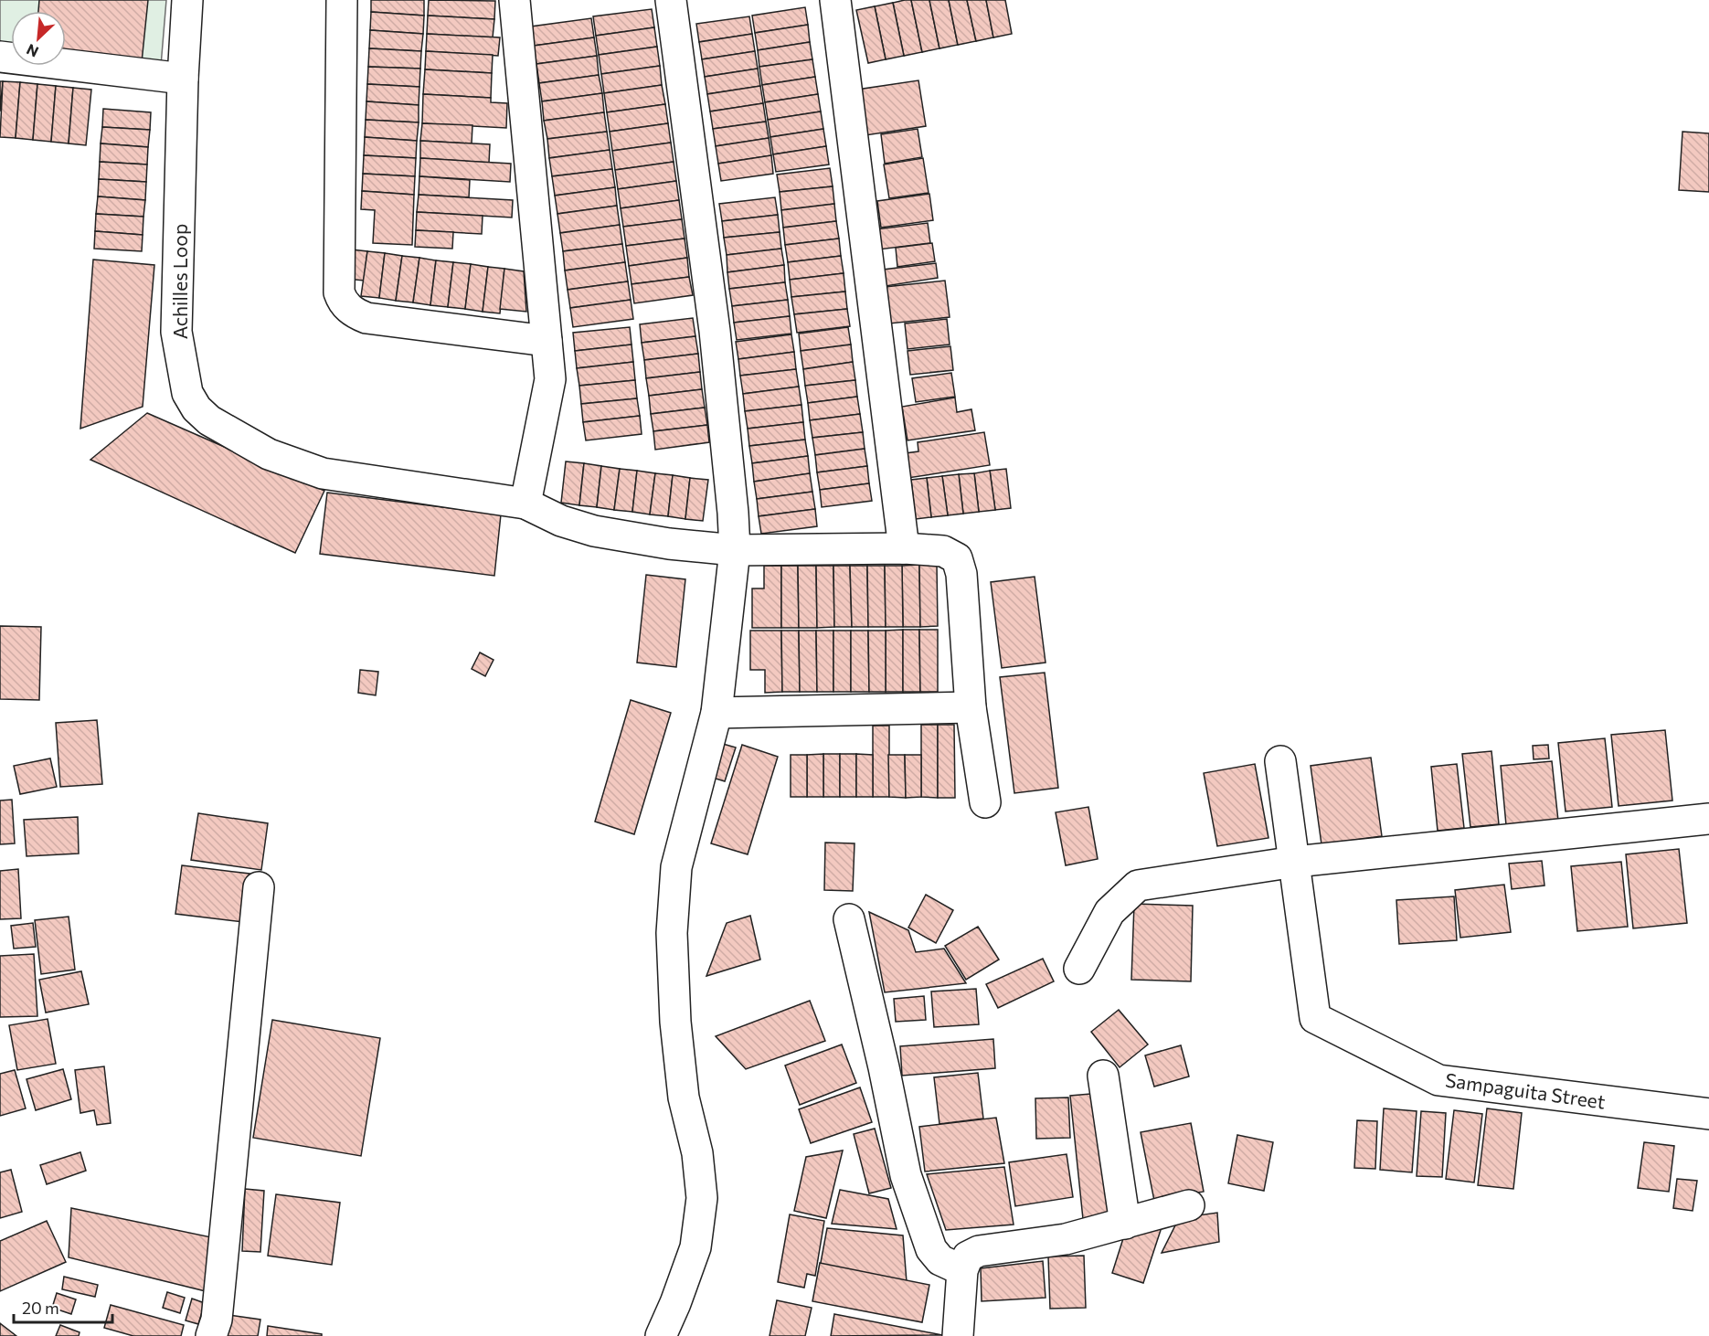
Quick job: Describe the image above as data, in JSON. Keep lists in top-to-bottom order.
{
  "streets": {
    "street": ["Achilles Loop", "Sampaguita Street"]
  },
  "scale_bar": "20 m",
  "north": "bottom left"
}
